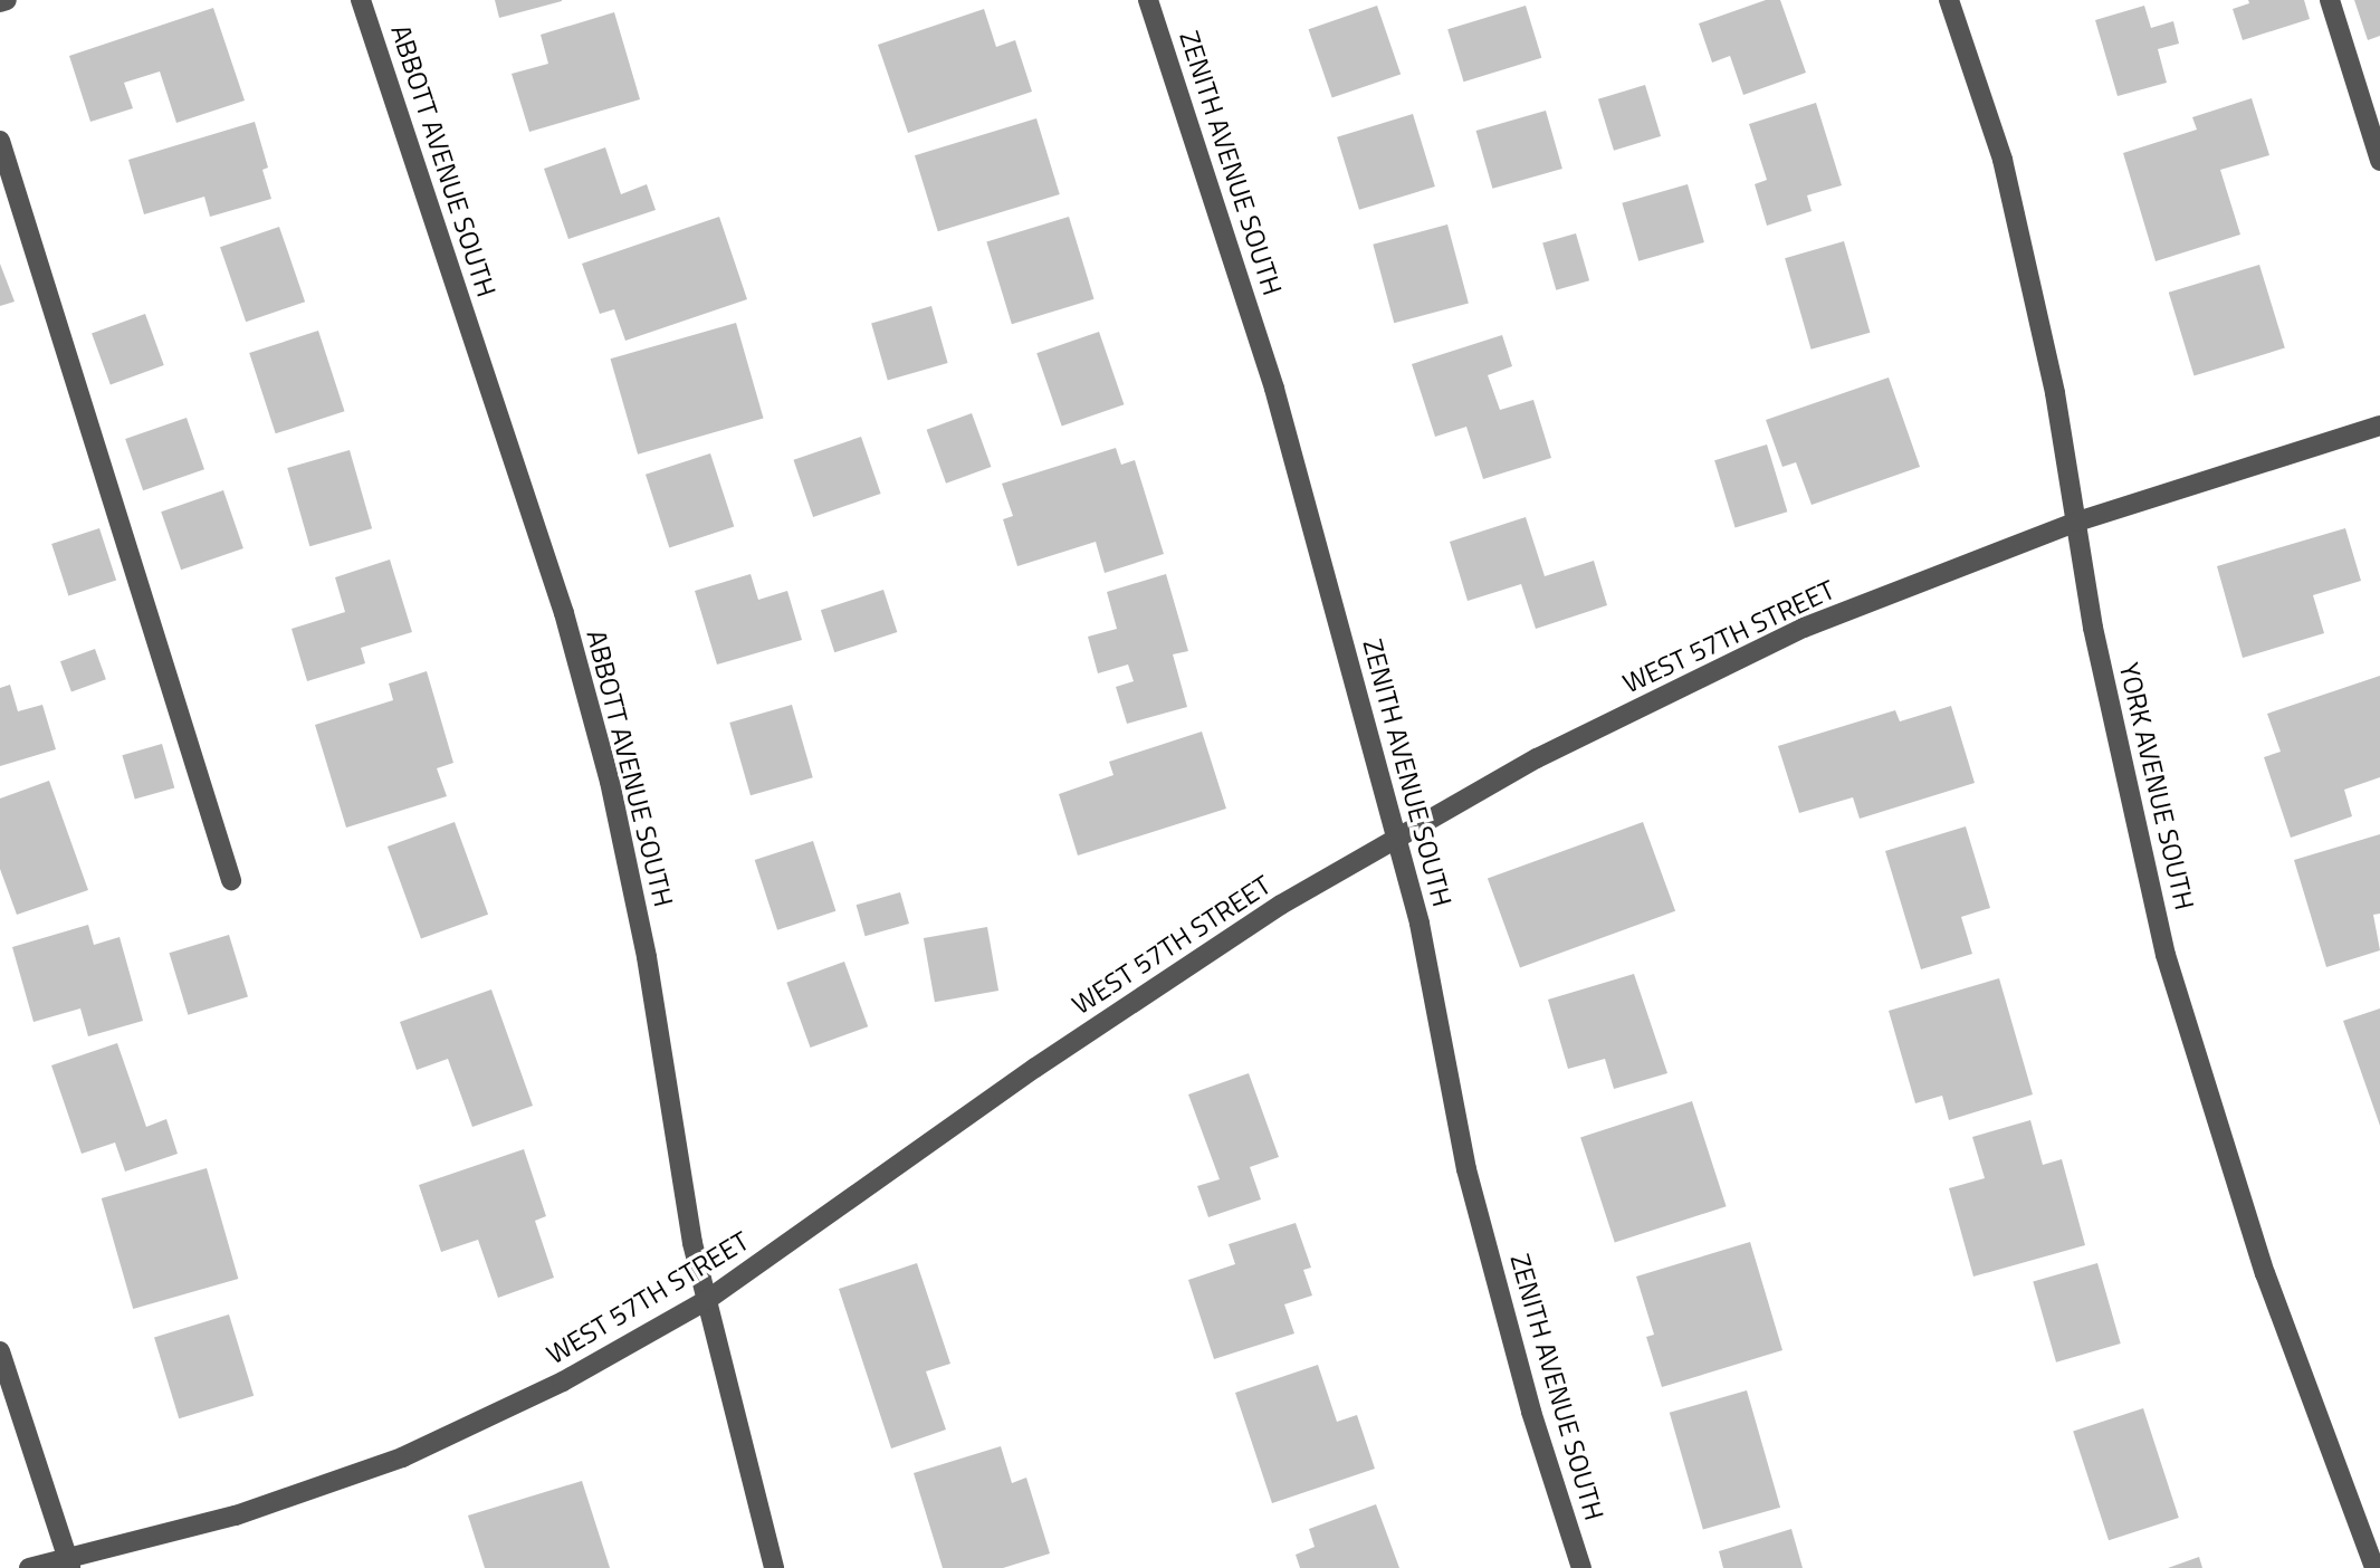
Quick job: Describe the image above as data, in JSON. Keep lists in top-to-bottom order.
{
  "streets": {
    "street": [
      "ABBOTT AVENUE SOUTH",
      "ZENITH AVENUE SOUTH",
      "WEST 57TH STREET",
      "YORK AVENUE SOUTH"
    ]
  },
  "crossings": [
    ["ABBOTT AVENUE SOUTH", "WEST 57TH STREET"],
    ["ZENITH AVENUE SOUTH", "WEST 57TH STREET"],
    ["WEST 57TH STREET", "YORK AVENUE SOUTH"]
  ]
}
